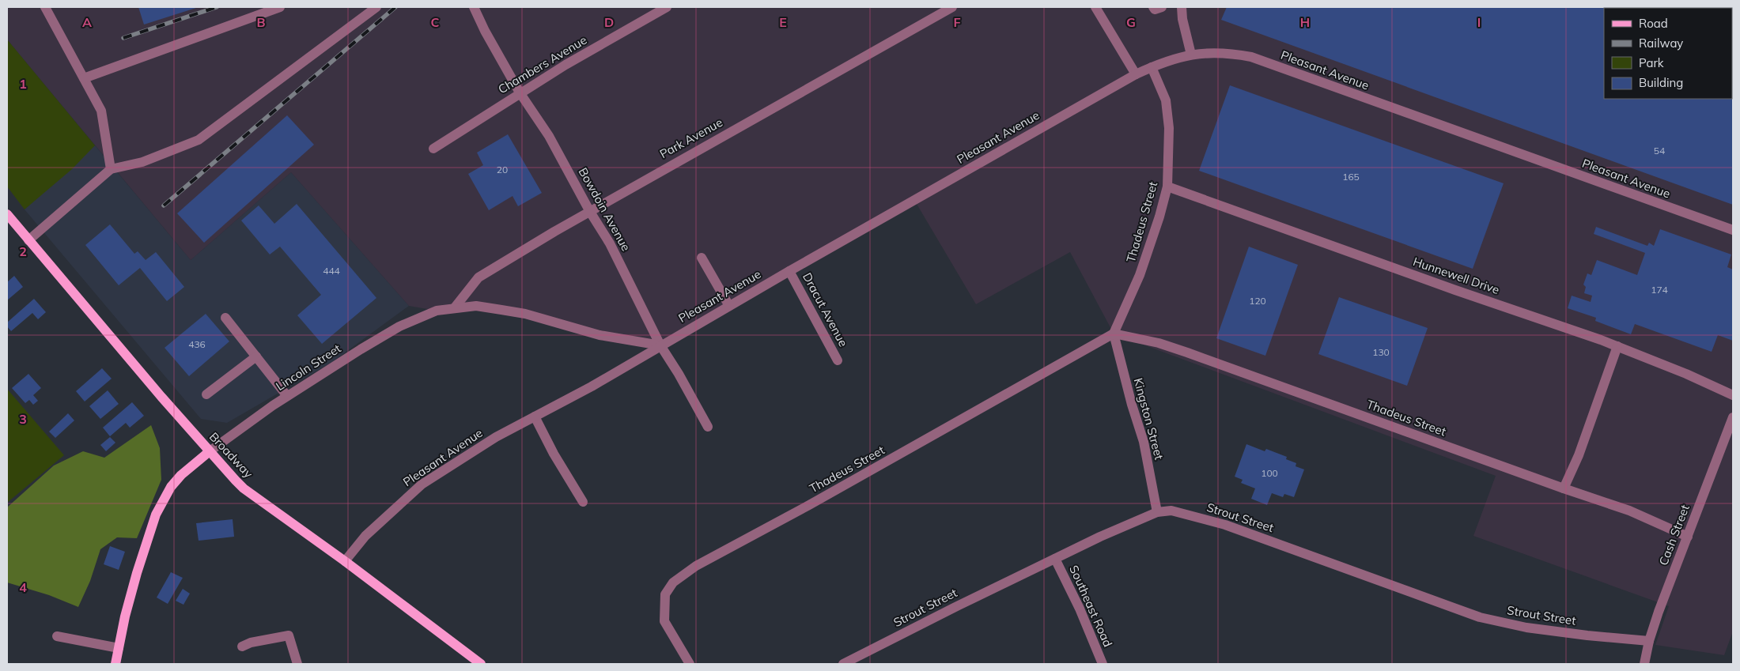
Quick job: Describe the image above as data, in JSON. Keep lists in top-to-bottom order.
{
  "streets": {
    "main road": ["Lincoln Street", "Broadway"],
    "street": [
      "Chambers Avenue",
      "Pleasant Avenue",
      "Park Avenue",
      "Bowdoin Avenue",
      "Thadeus Street",
      "Hunnewell Drive",
      "Dracut Avenue",
      "Kingston Street",
      "Strout Street",
      "Cash Street",
      "Southeast Road"
    ]
  },
  "crossings": [
    ["Chambers Avenue", "Bowdoin Avenue"],
    ["Pleasant Avenue", "Bowdoin Avenue"],
    ["Pleasant Avenue", "Thadeus Street"],
    ["Pleasant Avenue", "Dracut Avenue"],
    ["Pleasant Avenue", "Lincoln Street"],
    ["Pleasant Avenue", "Broadway"],
    ["Park Avenue", "Bowdoin Avenue"],
    ["Park Avenue", "Lincoln Street"],
    ["Bowdoin Avenue", "Lincoln Street"],
    ["Thadeus Street", "Hunnewell Drive"],
    ["Thadeus Street", "Kingston Street"],
    ["Thadeus Street", "Cash Street"],
    ["Lincoln Street", "Broadway"],
    ["Kingston Street", "Strout Street"],
    ["Strout Street", "Cash Street"],
    ["Strout Street", "Southeast Road"]
  ],
  "house_numbers": [
    "54",
    "20",
    "165",
    "444",
    "174",
    "120",
    "436",
    "130",
    "100"
  ],
  "legend": [
    "Road",
    "Railway",
    "Park",
    "Building"
  ],
  "grid": {
    "columns": [
      "A",
      "B",
      "C",
      "D",
      "E",
      "F",
      "G",
      "H",
      "I"
    ],
    "rows": [
      "1",
      "2",
      "3",
      "4"
    ]
  }
}
